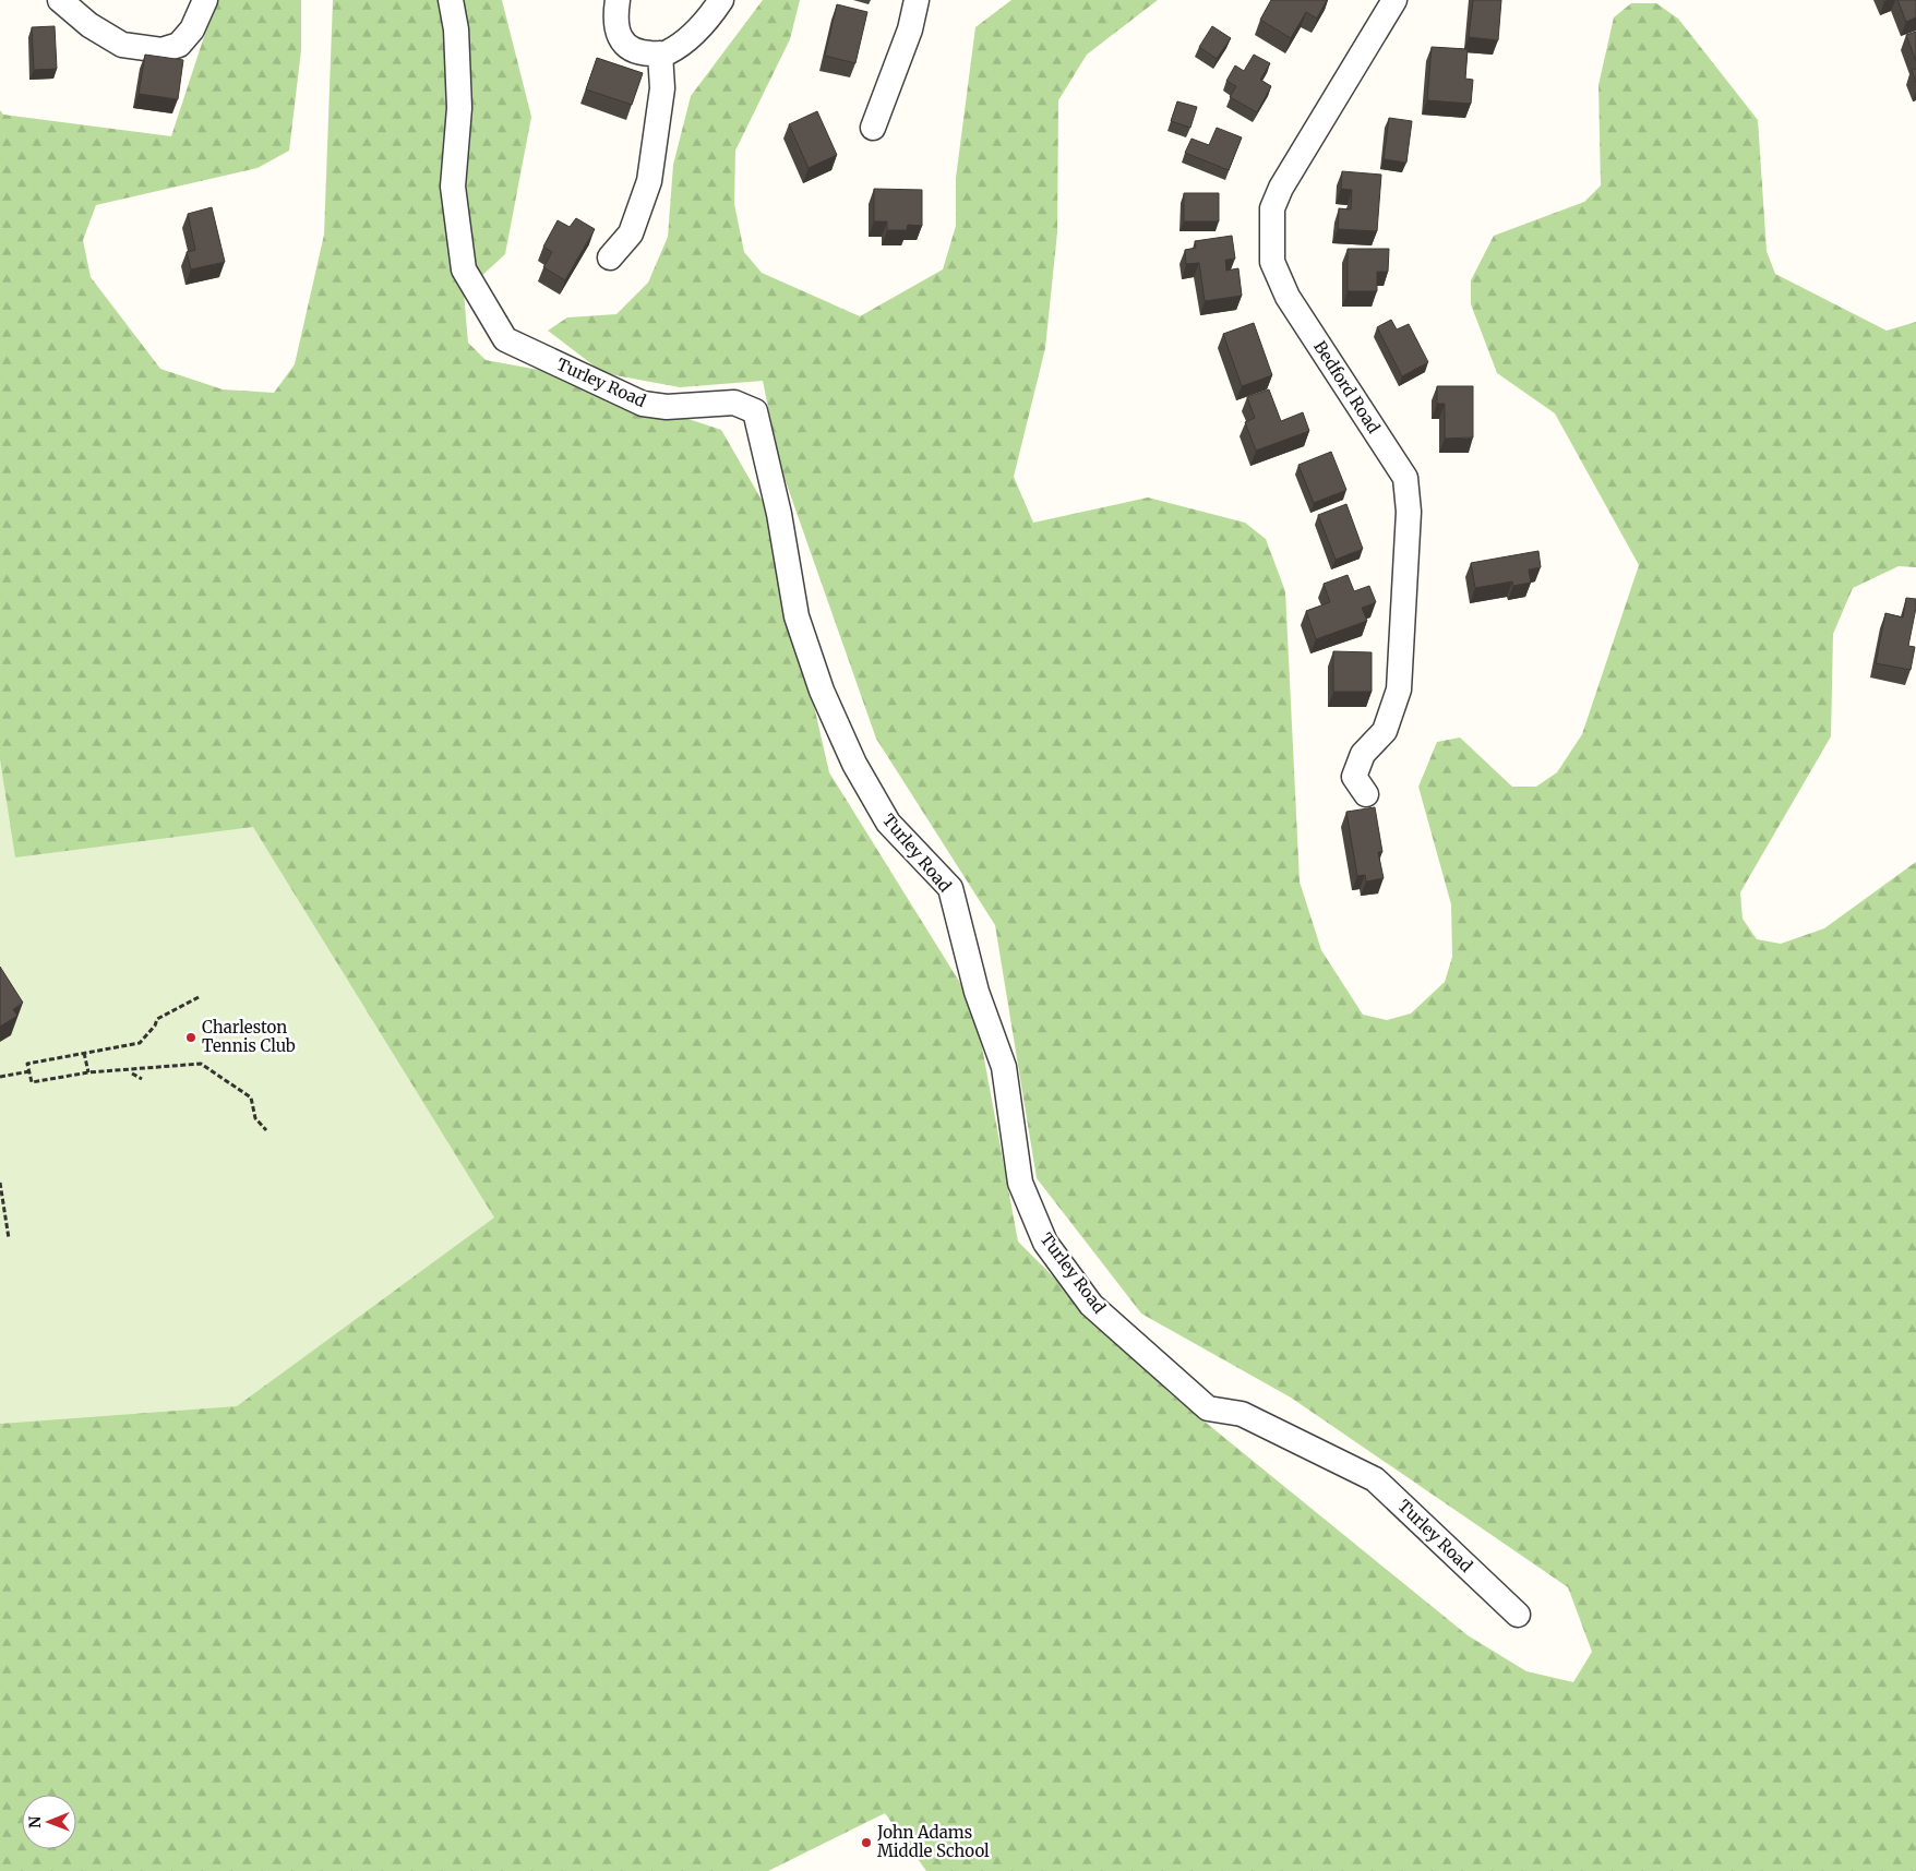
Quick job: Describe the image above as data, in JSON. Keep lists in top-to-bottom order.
{
  "streets": {
    "street": ["Turley Road", "Bedford Road"]
  },
  "places": ["Charleston Tennis Club", "John Adams Middle School"],
  "north": "left"
}
